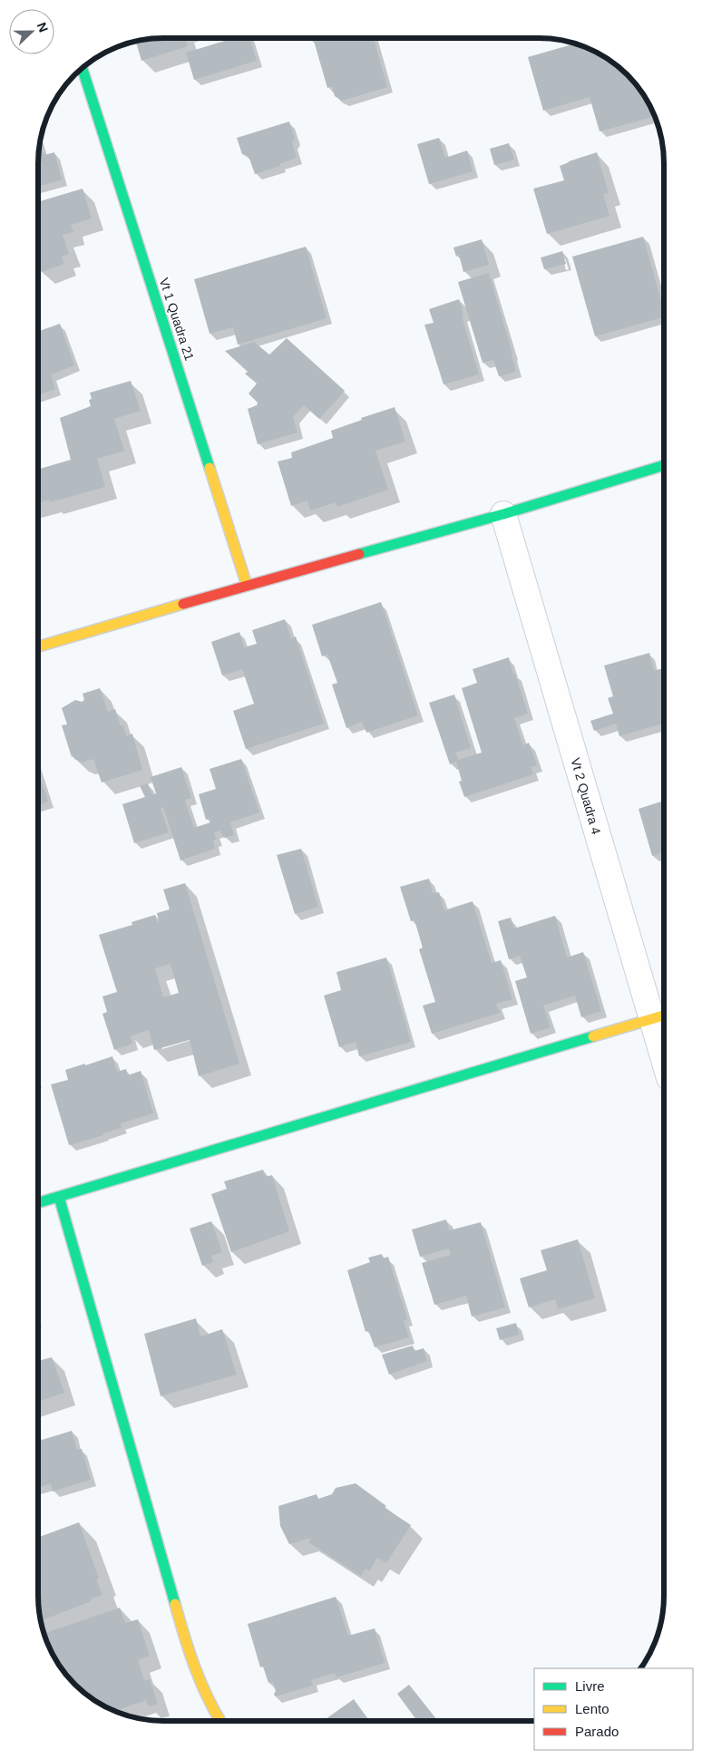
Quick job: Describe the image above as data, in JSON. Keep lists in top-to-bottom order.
{
  "streets": {
    "street": ["Vt 1 Quadra 21", "Vt 2 Quadra 4"]
  },
  "legend": ["Livre", "Lento", "Parado"],
  "north": "right"
}
